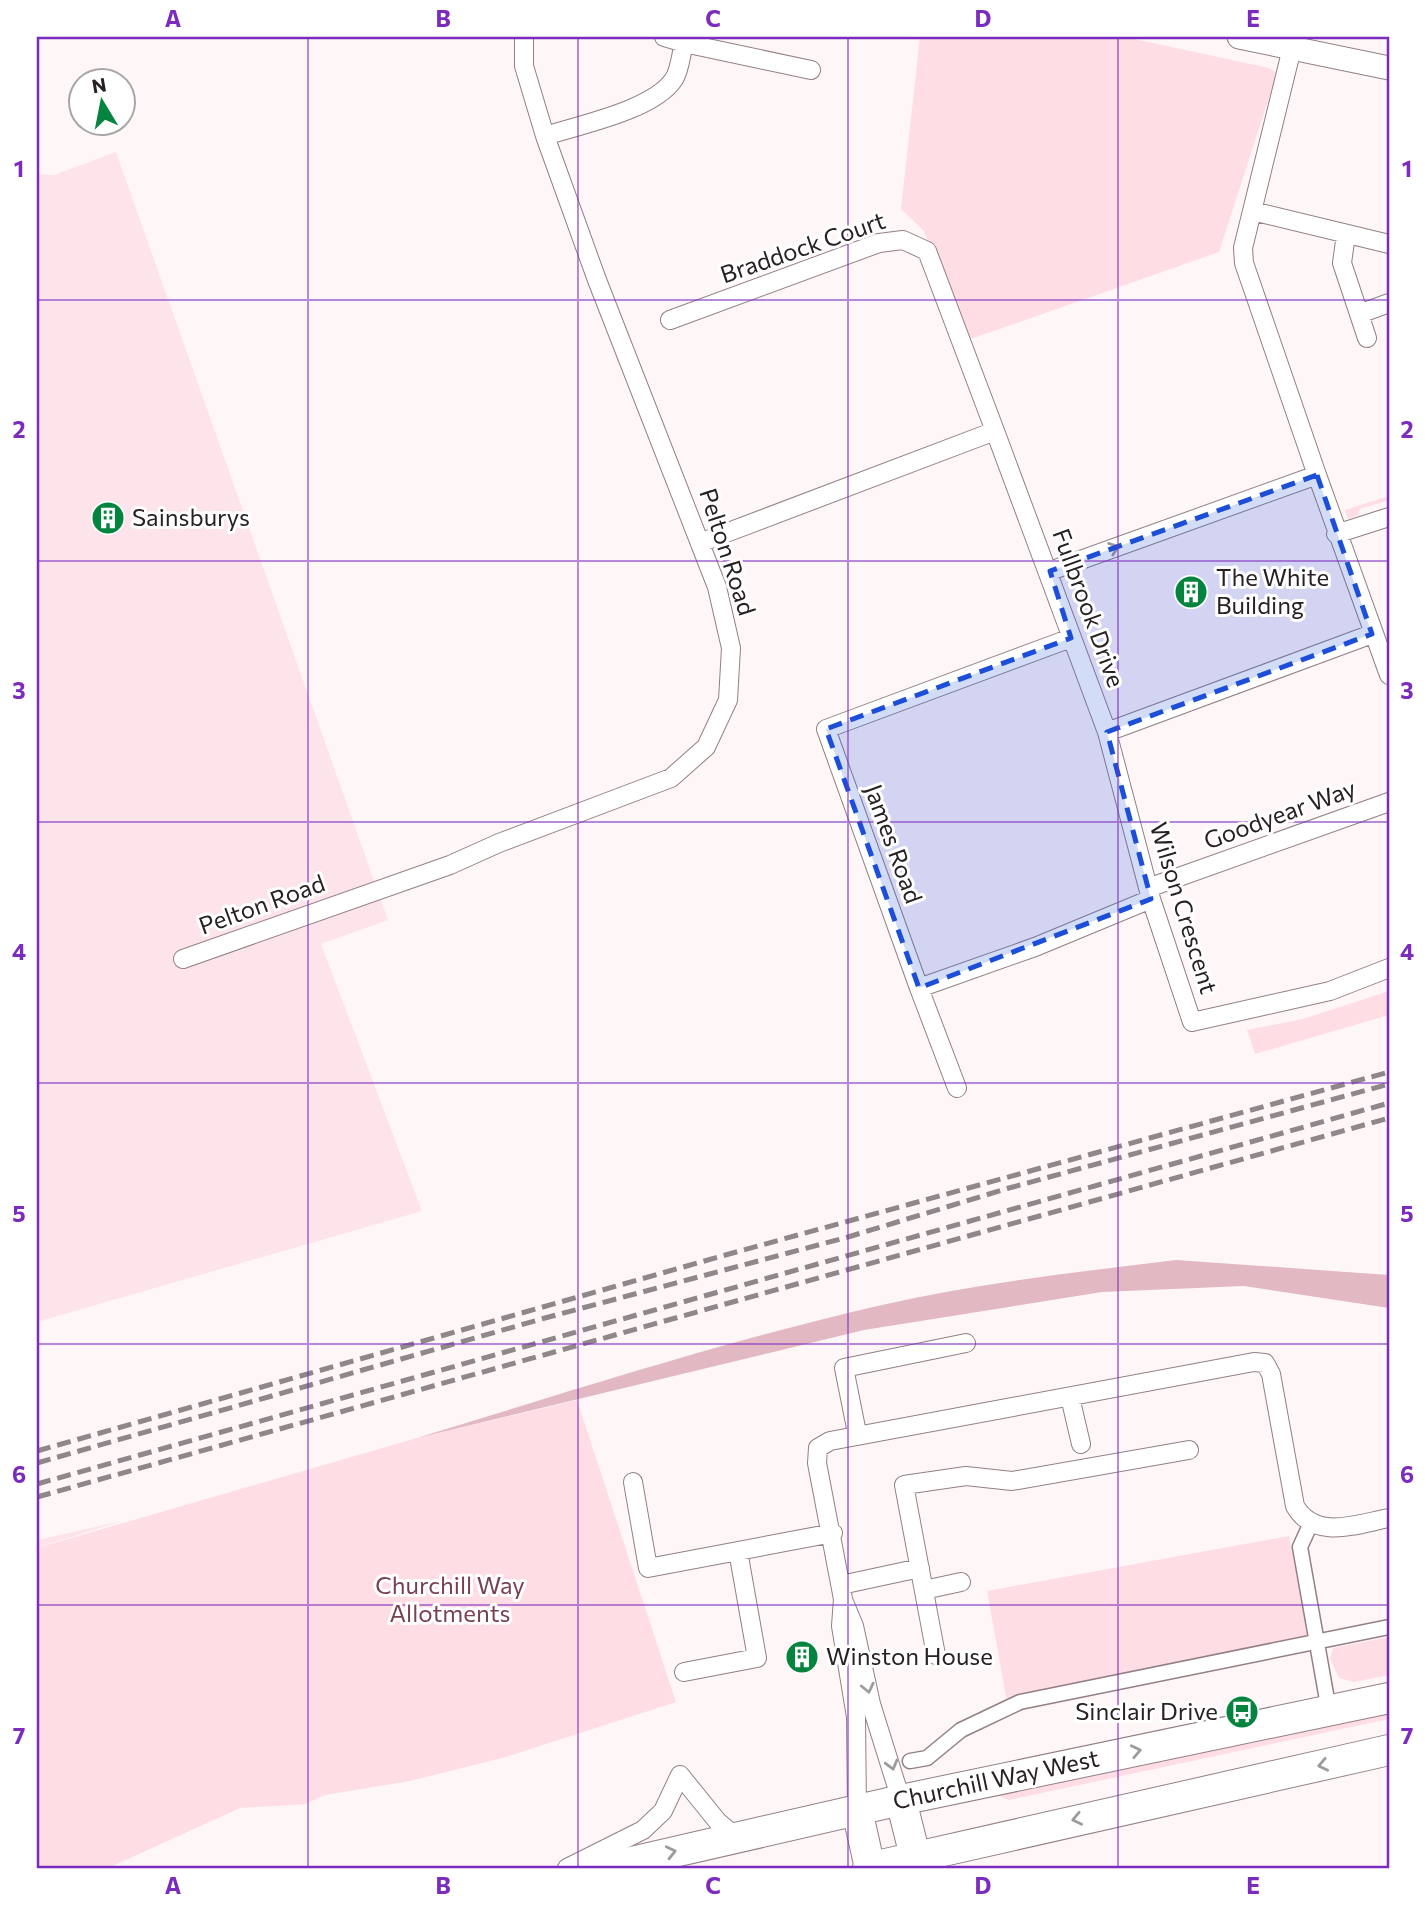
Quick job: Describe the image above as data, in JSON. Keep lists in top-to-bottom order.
{
  "streets": {
    "main road": ["Churchill Way West"],
    "street": [
      "Braddock Court",
      "Pelton Road",
      "Fullbrook Drive",
      "Goodyear Way",
      "James Road",
      "Wilson Crescent"
    ]
  },
  "crossings": [
    ["Braddock Court", "Fullbrook Drive"],
    ["Fullbrook Drive", "James Road"],
    ["Fullbrook Drive", "Wilson Crescent"],
    ["Goodyear Way", "Wilson Crescent"]
  ],
  "parks": ["Churchill Way Allotments"],
  "places": {
    "building": ["Sainsburys", "The White Building", "Winston House"],
    "bus stop": ["Sinclair Drive"]
  },
  "north": "top",
  "grid": {
    "columns": [
      "A",
      "B",
      "C",
      "D",
      "E"
    ],
    "rows": [
      "1",
      "2",
      "3",
      "4",
      "5",
      "6",
      "7"
    ]
  }
}
